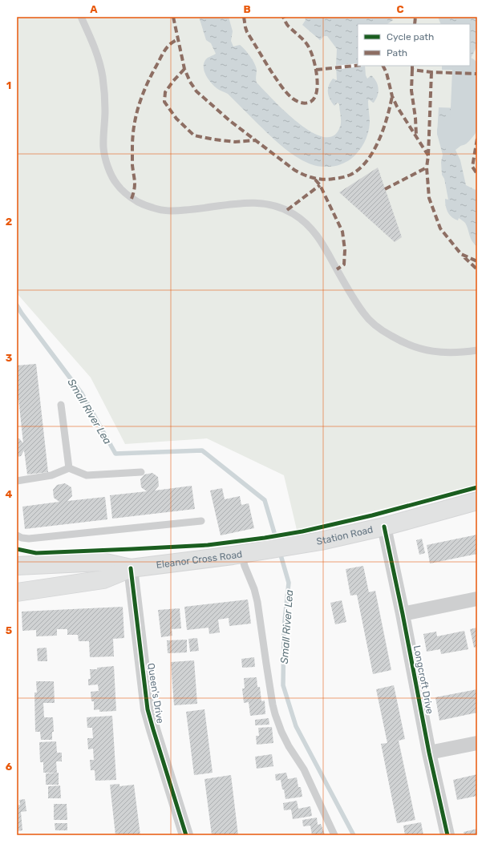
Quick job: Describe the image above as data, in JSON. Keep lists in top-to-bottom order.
{
  "streets": {
    "main road": ["Station Road", "Eleanor Cross Road"],
    "street": ["Longcroft Drive", "Queen's Drive"]
  },
  "crossings": [
    ["Station Road", "Eleanor Cross Road"],
    ["Station Road", "Longcroft Drive"],
    ["Eleanor Cross Road", "Queen's Drive"]
  ],
  "water": ["Small River Lea"],
  "legend": ["Cycle path", "Path"],
  "grid": {
    "columns": ["A", "B", "C"],
    "rows": [
      "1",
      "2",
      "3",
      "4",
      "5",
      "6"
    ]
  }
}
